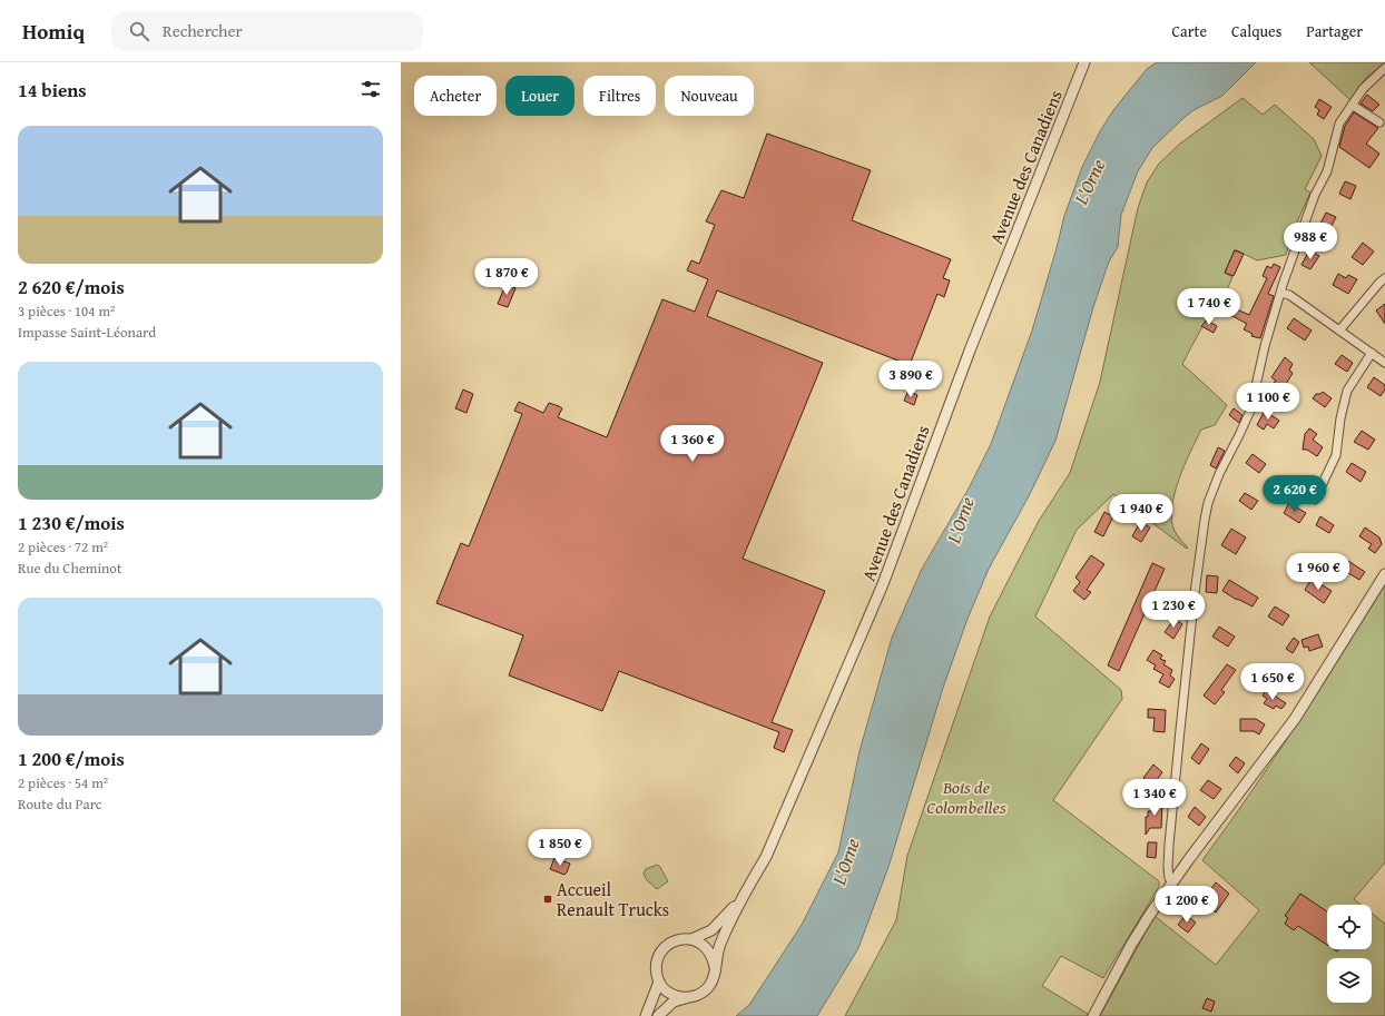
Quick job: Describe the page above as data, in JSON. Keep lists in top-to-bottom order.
{
  "streets": {
    "street": ["Avenue des Canadiens"]
  },
  "water": ["L'Orne"],
  "parks": ["Bois de Colombelles"],
  "places": {
    "transit": ["Accueil Renault Trucks"]
  },
  "page": {
    "header": "Homiq",
    "search": "Rechercher",
    "nav": ["Carte", "Calques", "Partager"],
    "heading": "14 biens",
    "chip": [
      "Acheter",
      "Louer",
      "Filtres",
      "Nouveau"
    ],
    "list": [
      {
        "name": "2 620 €/mois",
        "note": "3 pièces · 104 m² · Impasse Saint-Léonard"
      },
      {
        "name": "1 230 €/mois",
        "note": "2 pièces · 72 m² · Rue du Cheminot"
      },
      {
        "name": "1 200 €/mois",
        "note": "2 pièces · 54 m² · Route du Parc"
      }
    ],
    "price": [
      "988 €",
      "1 870 €",
      "1 740 €",
      "3 890 €",
      "1 100 €",
      "1 360 €",
      "2 620 €",
      "1 940 €",
      "1 960 €",
      "1 230 €",
      "1 650 €",
      "1 340 €",
      "1 850 €",
      "1 200 €"
    ]
  }
}
